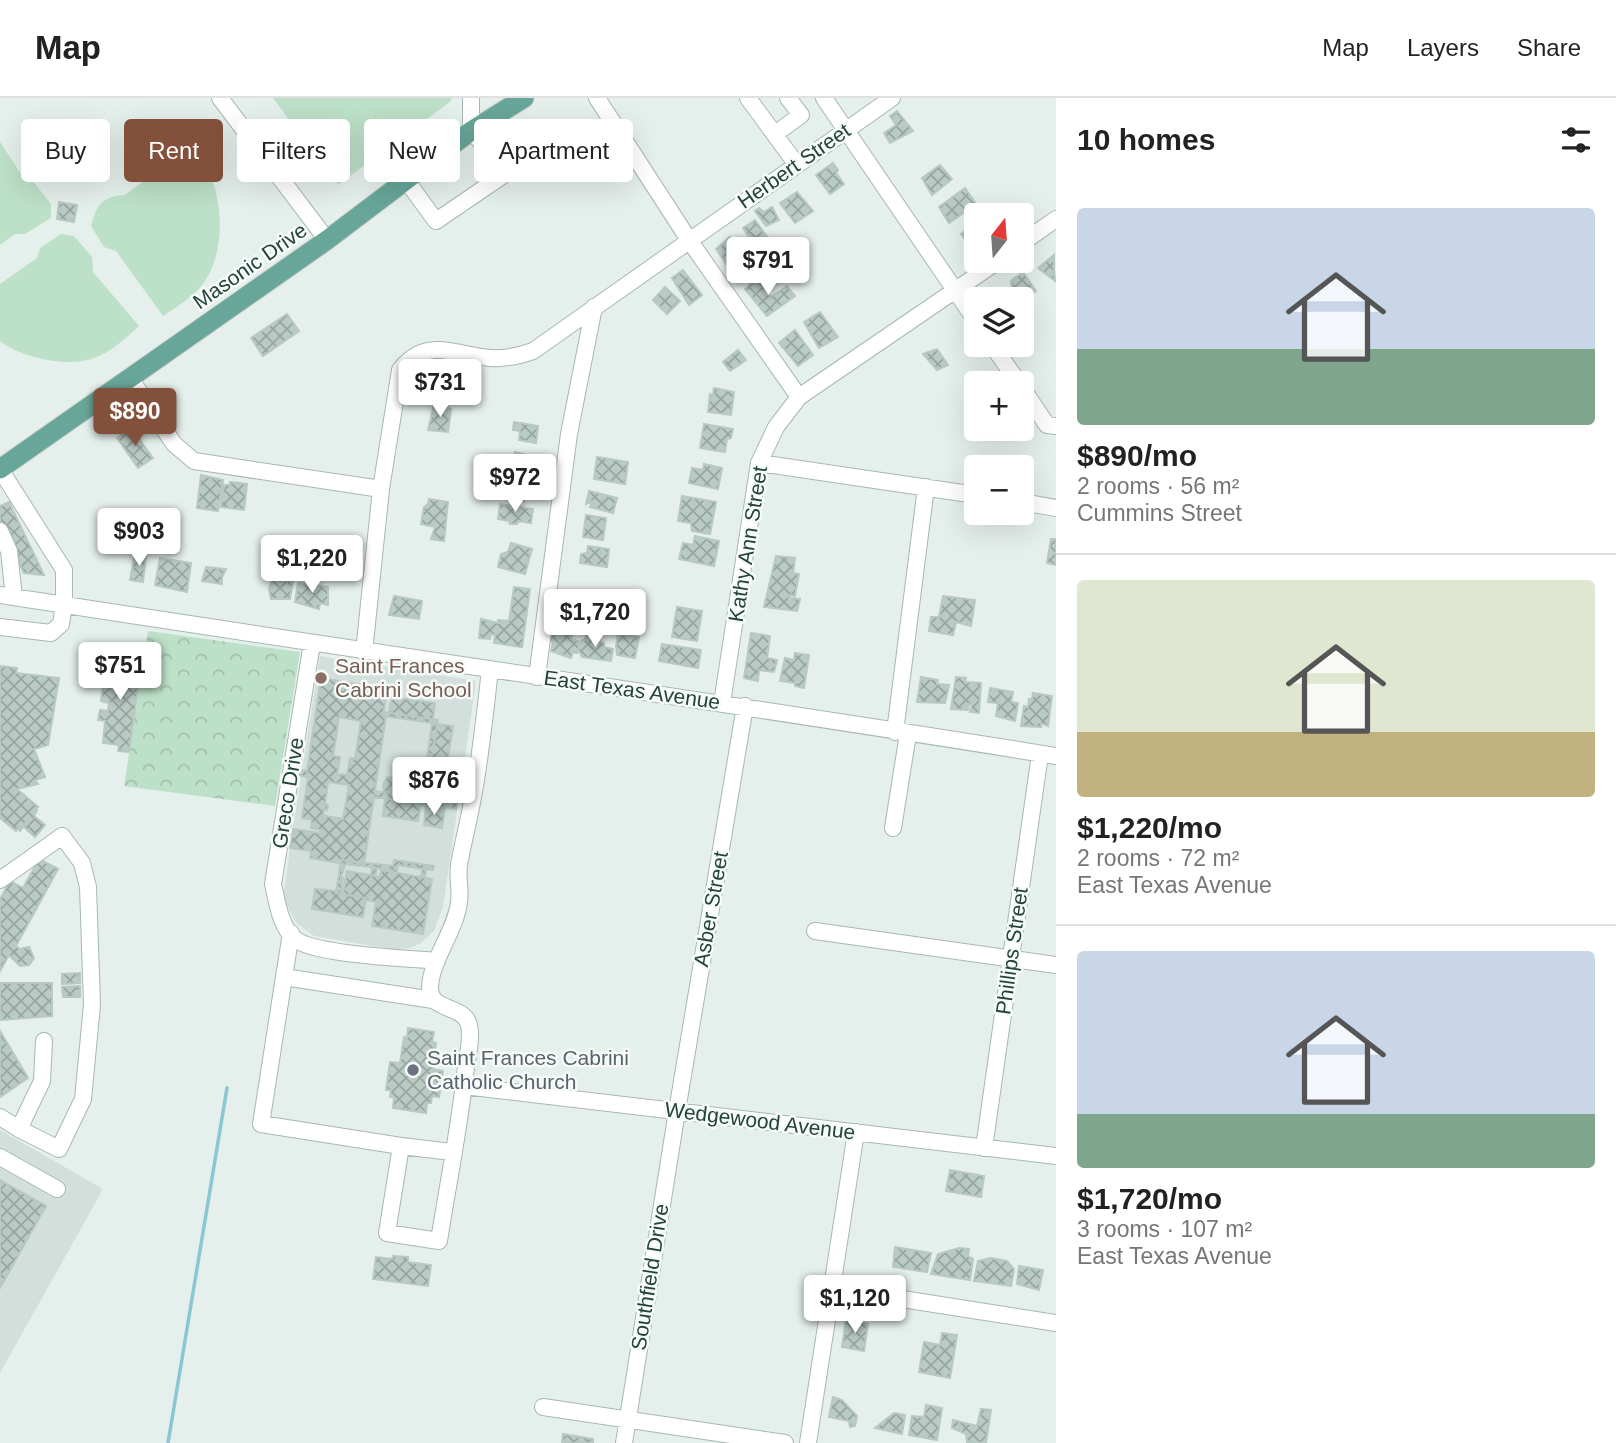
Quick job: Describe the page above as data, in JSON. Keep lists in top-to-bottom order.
{
  "streets": {
    "main road": ["Masonic Drive"],
    "street": [
      "Herbert Street",
      "Kathy Ann Street",
      "East Texas Avenue",
      "Greco Drive",
      "Asber Street",
      "Phillips Street",
      "Wedgewood Avenue",
      "Southfield Drive"
    ]
  },
  "crossings": [
    ["Kathy Ann Street", "East Texas Avenue"],
    ["East Texas Avenue", "Greco Drive"],
    ["East Texas Avenue", "Asber Street"],
    ["East Texas Avenue", "Phillips Street"],
    ["Asber Street", "Wedgewood Avenue"],
    ["Asber Street", "Southfield Drive"],
    ["Phillips Street", "Wedgewood Avenue"],
    ["Wedgewood Avenue", "Southfield Drive"]
  ],
  "places": ["Saint Frances Cabrini School", "Saint Frances Cabrini Catholic Church"],
  "north": "top",
  "page": {
    "header": "Map",
    "nav": ["Map", "Layers", "Share"],
    "heading": "10 homes",
    "chip": [
      "Buy",
      "Rent",
      "Filters",
      "New",
      "Apartment"
    ],
    "list": [
      {
        "name": "$890/mo",
        "note": "2 rooms · 56 m² · Cummins Street"
      },
      {
        "name": "$1,220/mo",
        "note": "2 rooms · 72 m² · East Texas Avenue"
      },
      {
        "name": "$1,720/mo",
        "note": "3 rooms · 107 m² · East Texas Avenue"
      }
    ],
    "map_buttons": ["+", "−"],
    "price": [
      "$791",
      "$731",
      "$890",
      "$972",
      "$903",
      "$1,220",
      "$1,720",
      "$751",
      "$876",
      "$1,120"
    ]
  }
}
